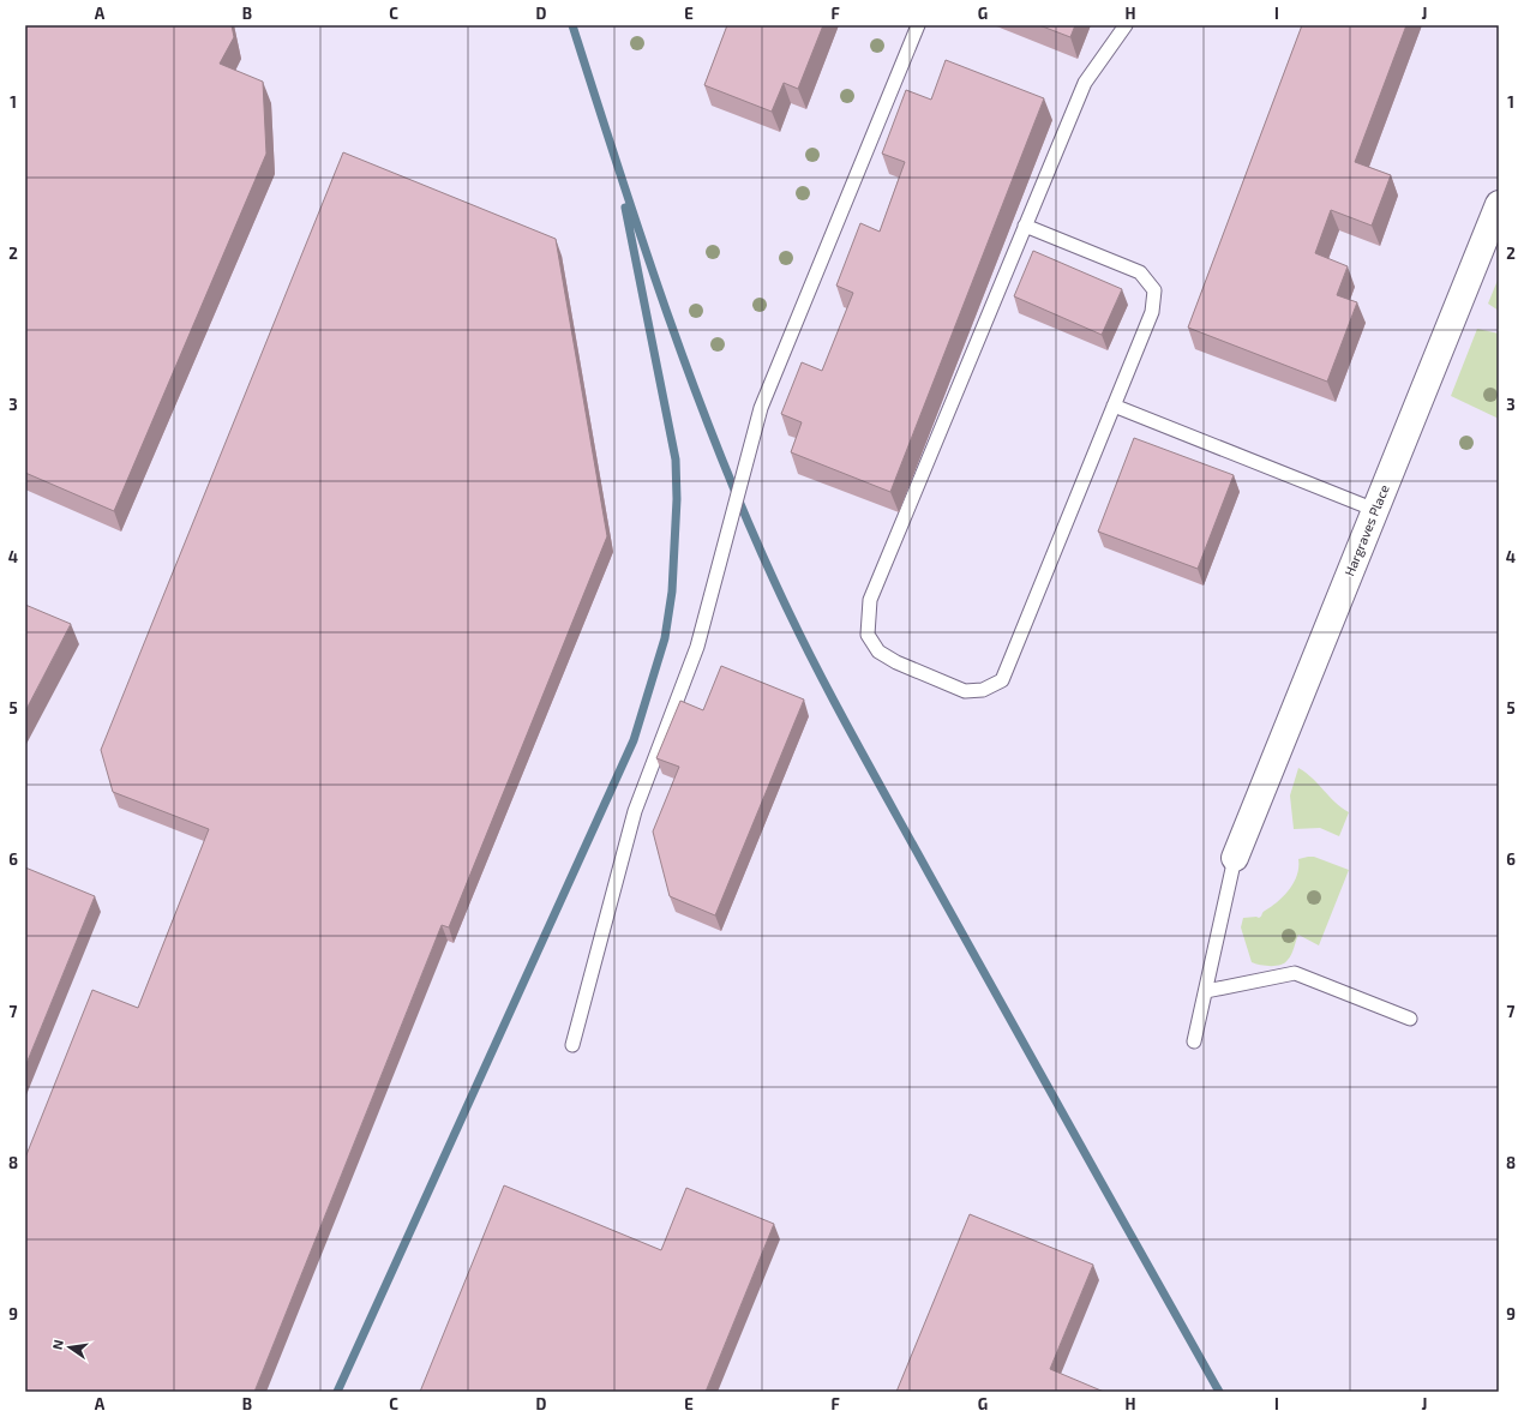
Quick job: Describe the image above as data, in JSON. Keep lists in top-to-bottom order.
{
  "streets": {
    "street": ["Hargraves Place"]
  },
  "north": "left",
  "grid": {
    "columns": [
      "A",
      "B",
      "C",
      "D",
      "E",
      "F",
      "G",
      "H",
      "I",
      "J"
    ],
    "rows": [
      "1",
      "2",
      "3",
      "4",
      "5",
      "6",
      "7",
      "8",
      "9"
    ]
  }
}
